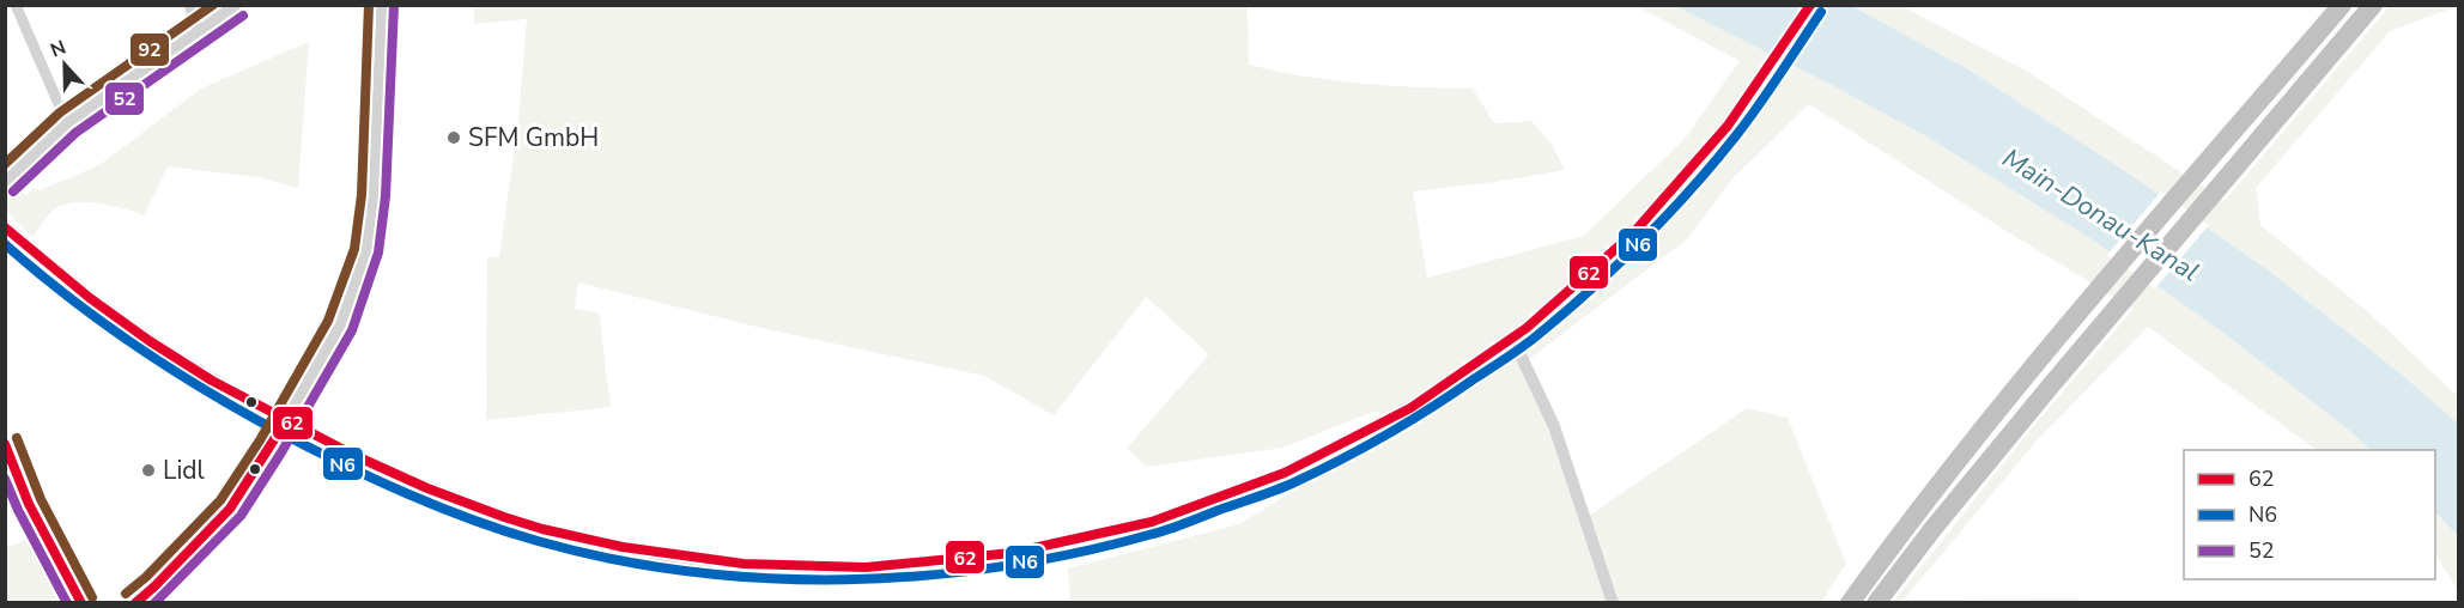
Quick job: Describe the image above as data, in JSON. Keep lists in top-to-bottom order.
{
  "water": ["Main-Donau-Kanal"],
  "places": ["SFM GmbH", "Lidl"],
  "lines": [
    "transit line 62",
    "transit line 52",
    "transit line 92",
    "transit line N6"
  ],
  "legend": ["62", "N6", "52"],
  "north": "top"
}
